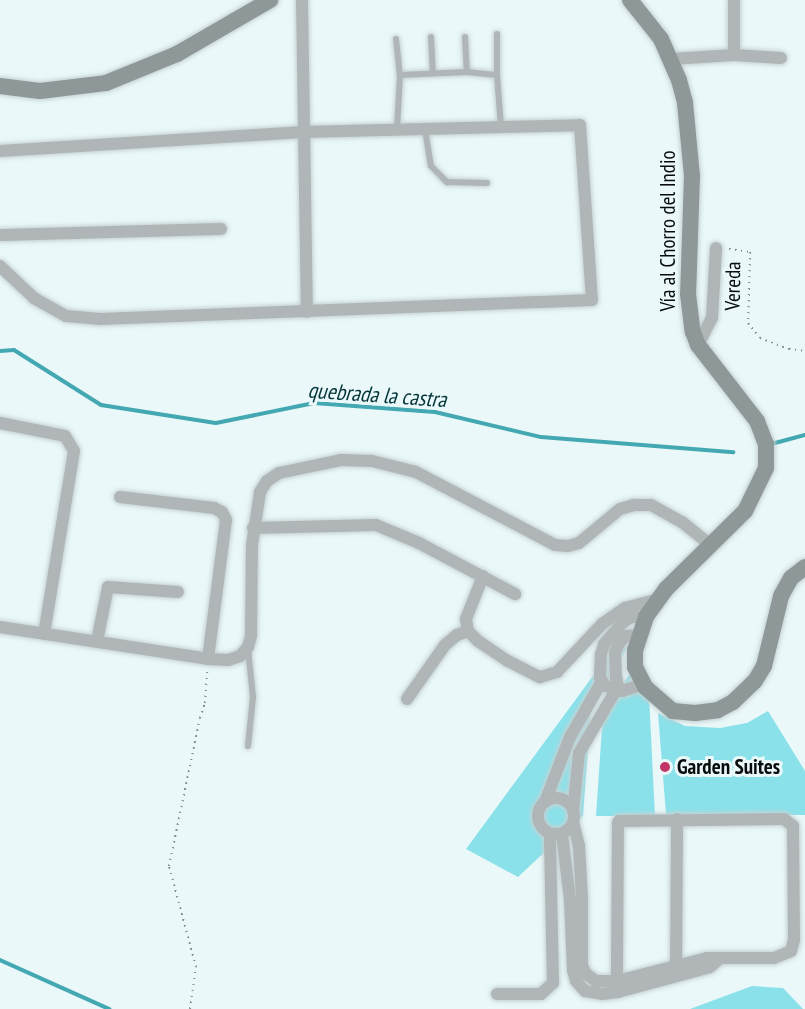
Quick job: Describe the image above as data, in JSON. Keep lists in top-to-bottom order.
{
  "streets": {
    "street": ["Vía al Chorro del Indio"],
    "path": ["Vereda"]
  },
  "water": ["quebrada la castra"],
  "places": ["Garden Suites"]
}
